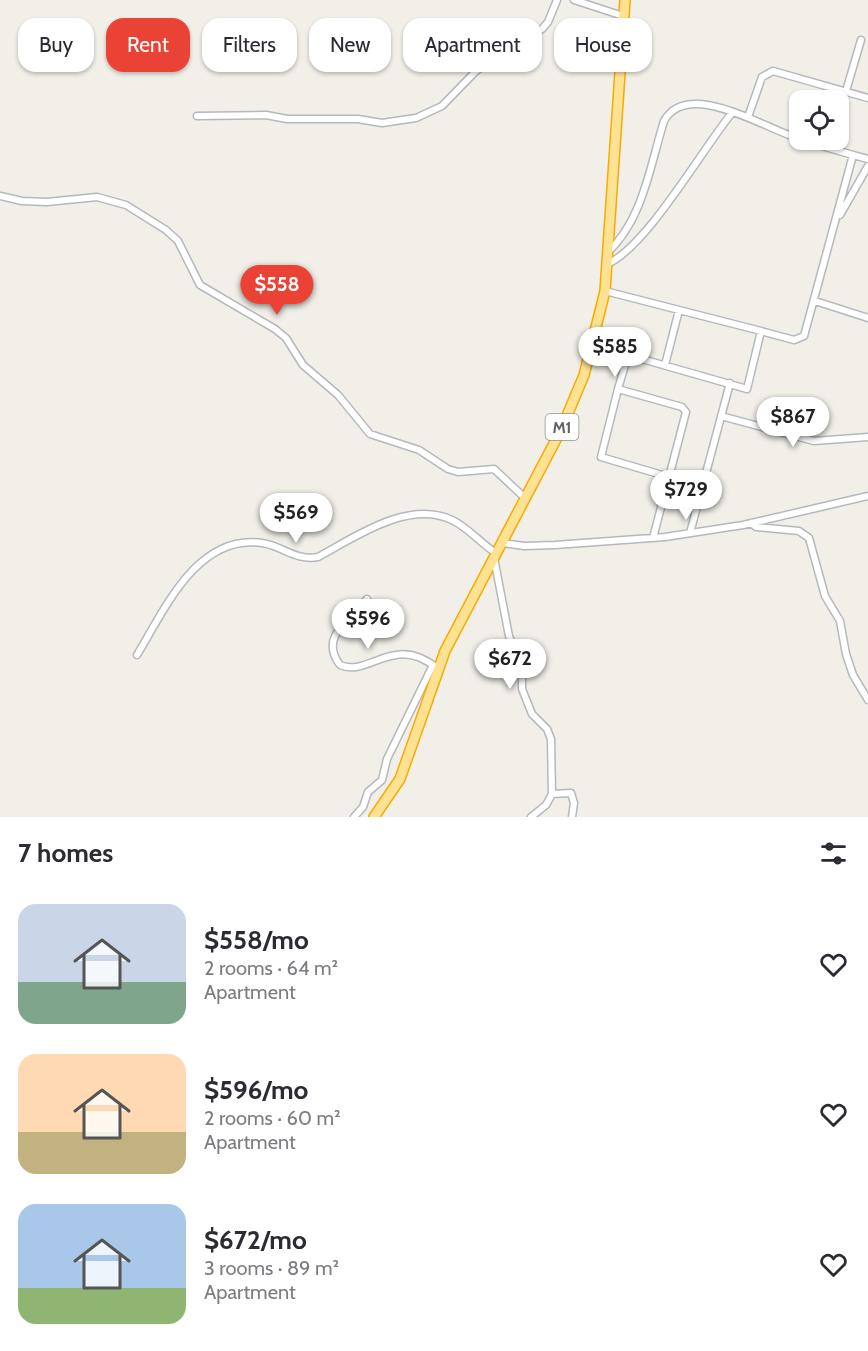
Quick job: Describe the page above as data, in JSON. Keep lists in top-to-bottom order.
{
  "streets": {
    "highway": ["M1"]
  },
  "page": {
    "chip": [
      "Buy",
      "Rent",
      "Filters",
      "New",
      "Apartment",
      "House"
    ],
    "price": [
      "$558",
      "$585",
      "$867",
      "$729",
      "$569",
      "$596",
      "$672"
    ],
    "heading": "7 homes",
    "list": [
      {
        "name": "$558/mo",
        "note": "2 rooms · 64 m² · Apartment"
      },
      {
        "name": "$596/mo",
        "note": "2 rooms · 60 m² · Apartment"
      },
      {
        "name": "$672/mo",
        "note": "3 rooms · 89 m² · Apartment"
      }
    ]
  }
}
